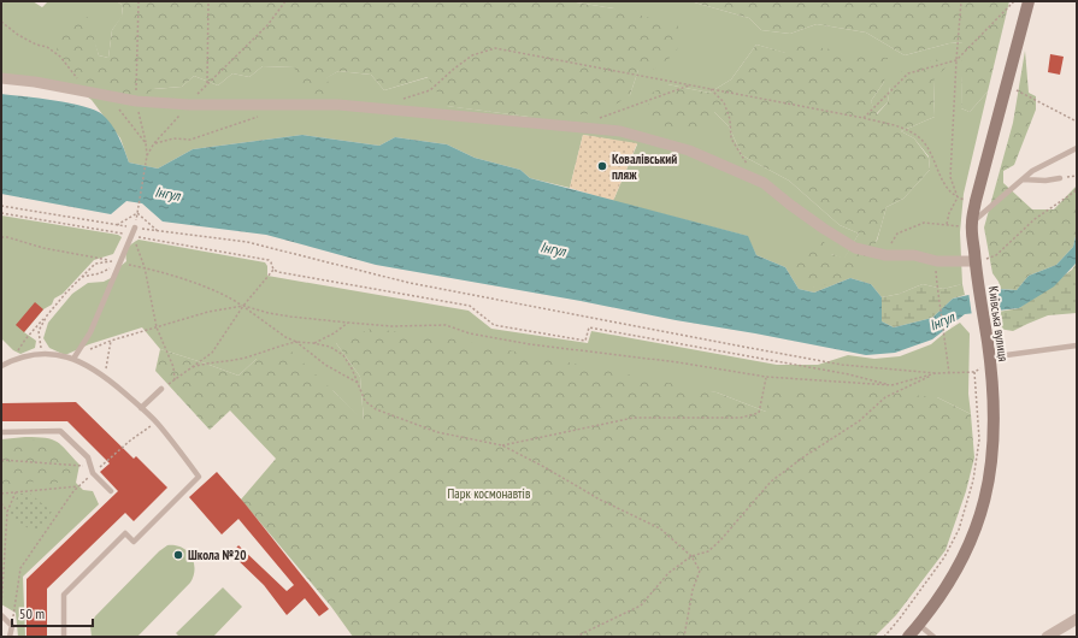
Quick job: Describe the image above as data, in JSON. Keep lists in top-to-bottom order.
{
  "streets": {
    "street": ["Київська вулиця"]
  },
  "water": ["Інгул"],
  "parks": ["Парк космонавтів"],
  "places": ["Ковалівський пляж", "Школа №20"],
  "scale_bar": "50 m"
}
